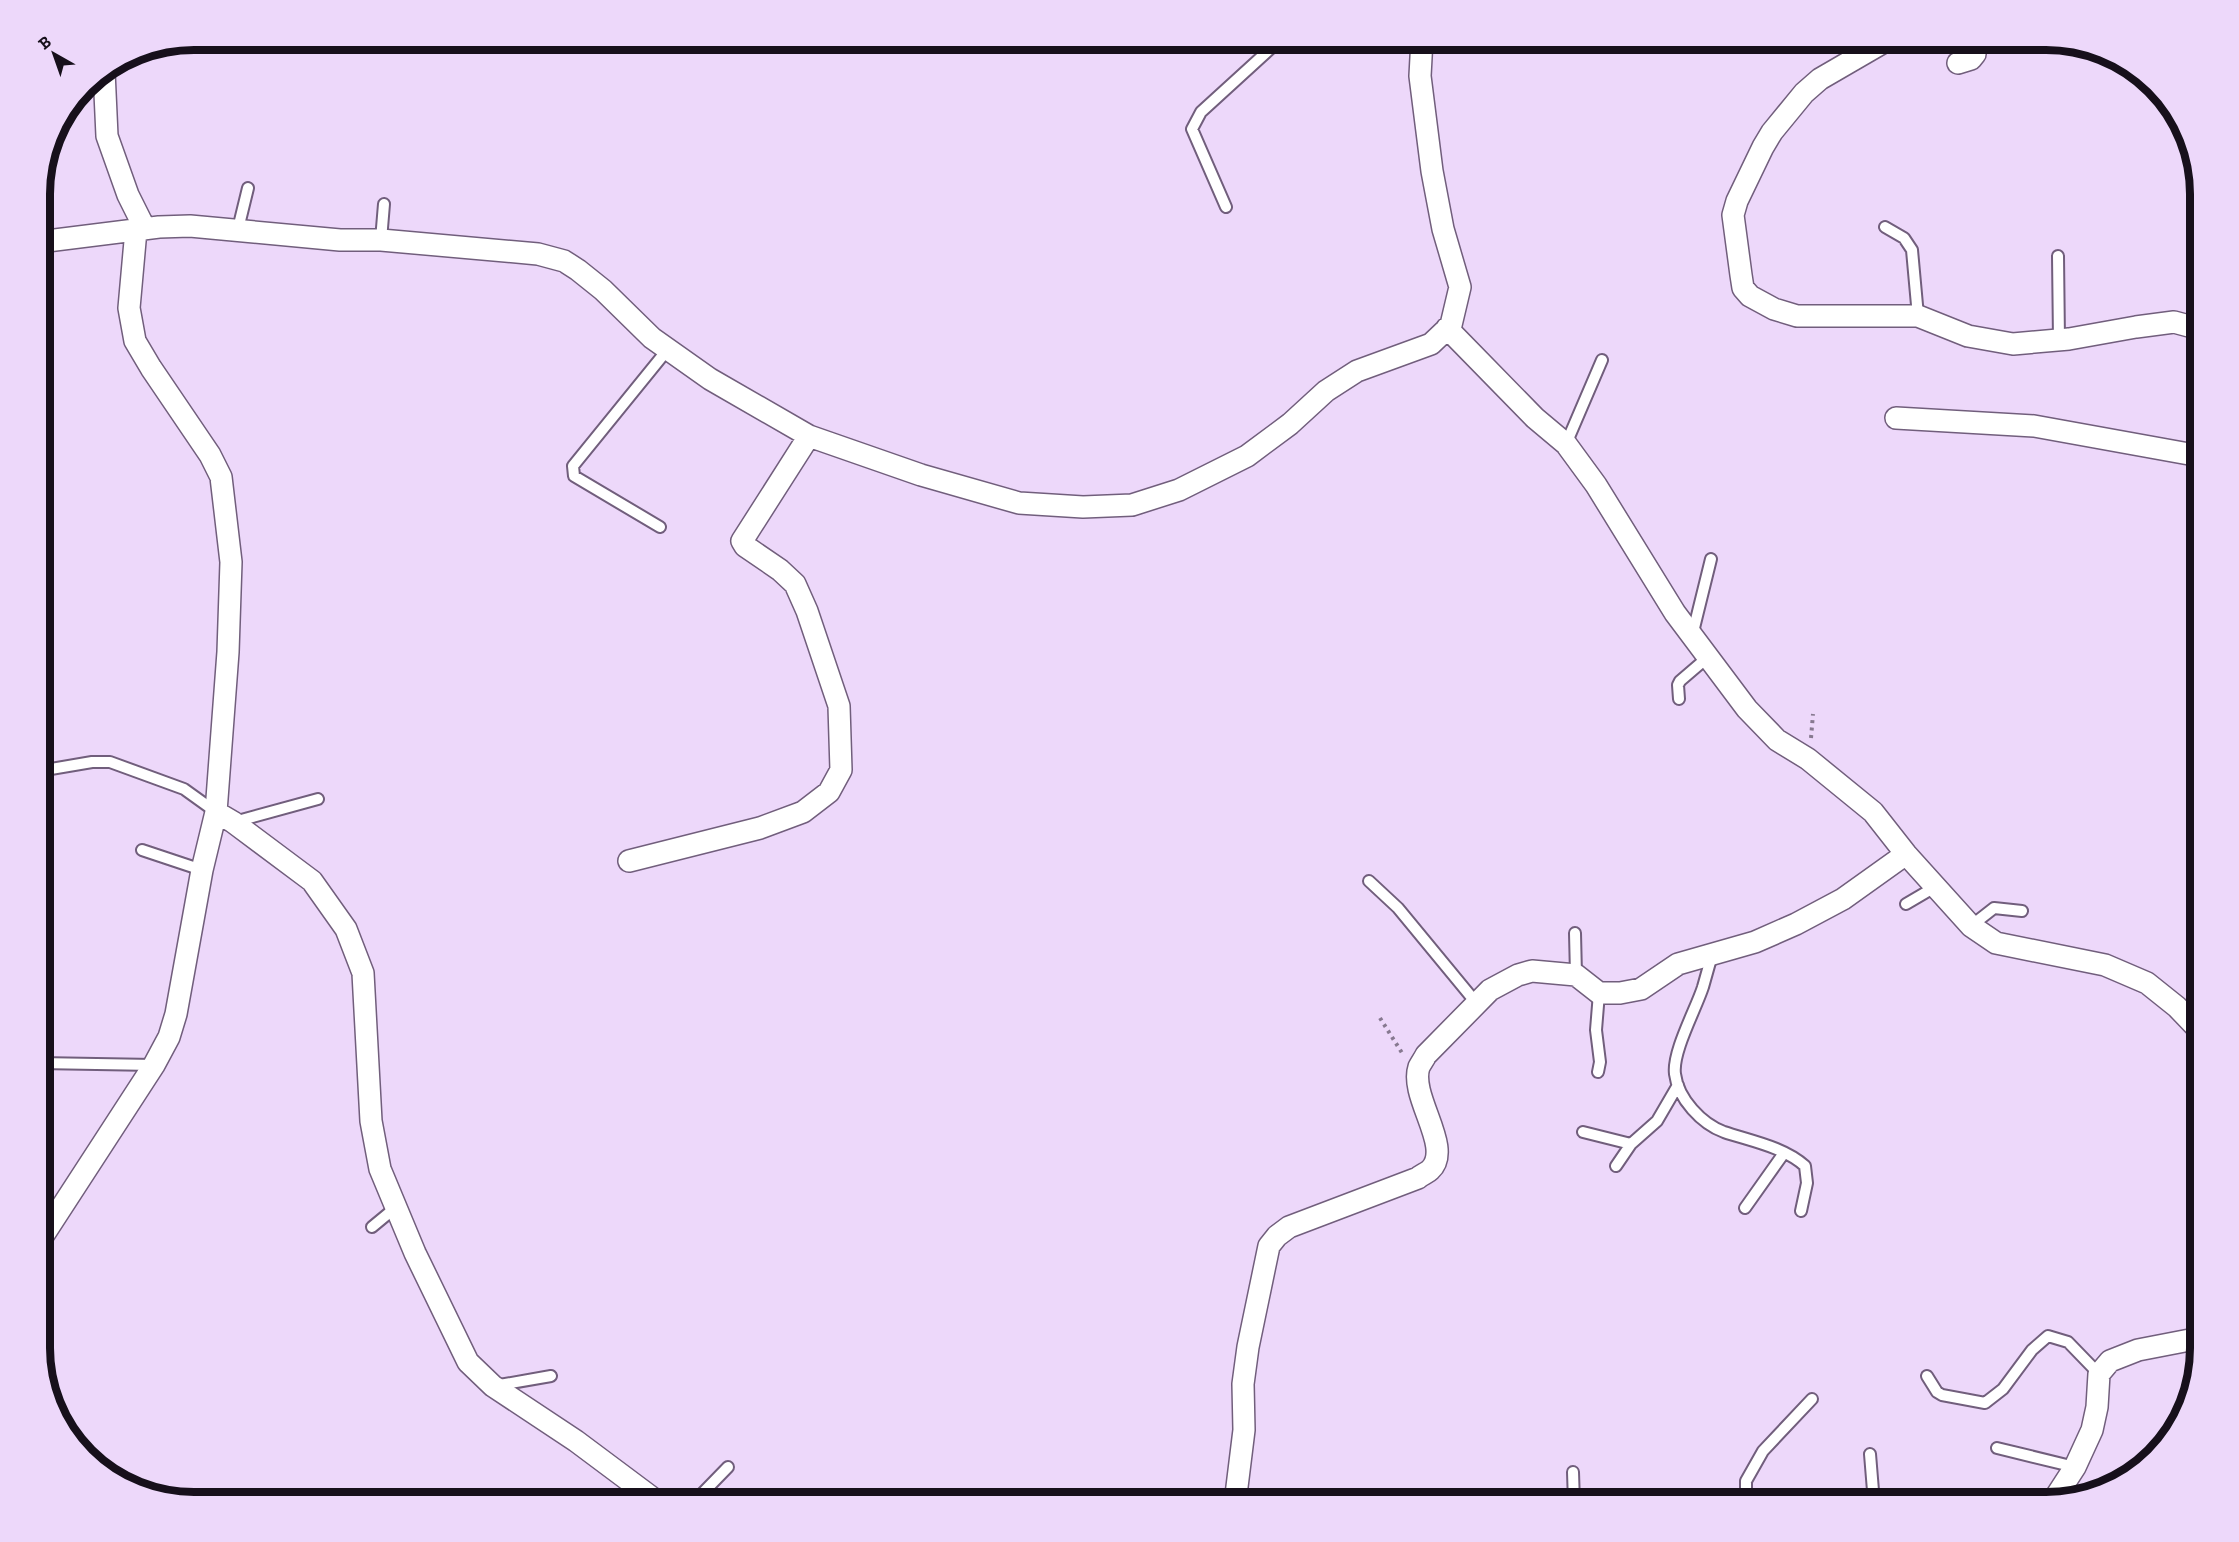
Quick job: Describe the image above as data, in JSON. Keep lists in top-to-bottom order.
{
  "north": "top left"
}
